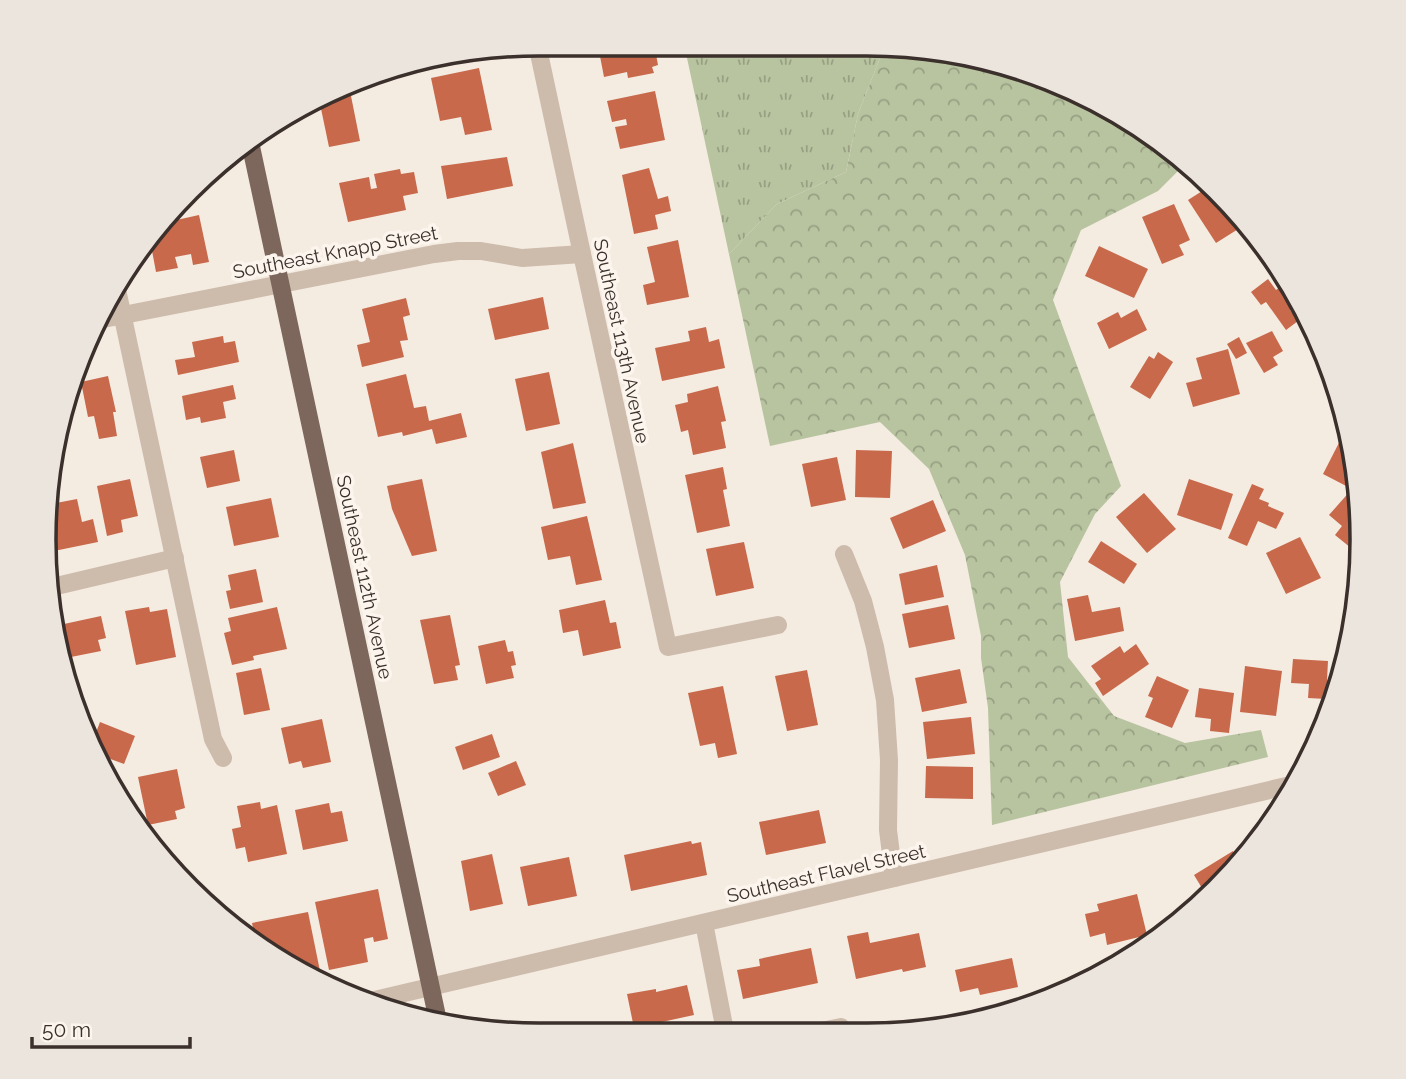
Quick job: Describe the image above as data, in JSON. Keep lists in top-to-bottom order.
{
  "streets": {
    "main road": ["Southeast 112th Avenue"],
    "street": ["Southeast Knapp Street", "Southeast 113th Avenue", "Southeast Flavel Street"]
  },
  "crossings": [
    ["Southeast Knapp Street", "Southeast 113th Avenue"],
    ["Southeast Knapp Street", "Southeast 112th Avenue"],
    ["Southeast 112th Avenue", "Southeast Flavel Street"]
  ],
  "scale_bar": "50 m"
}
